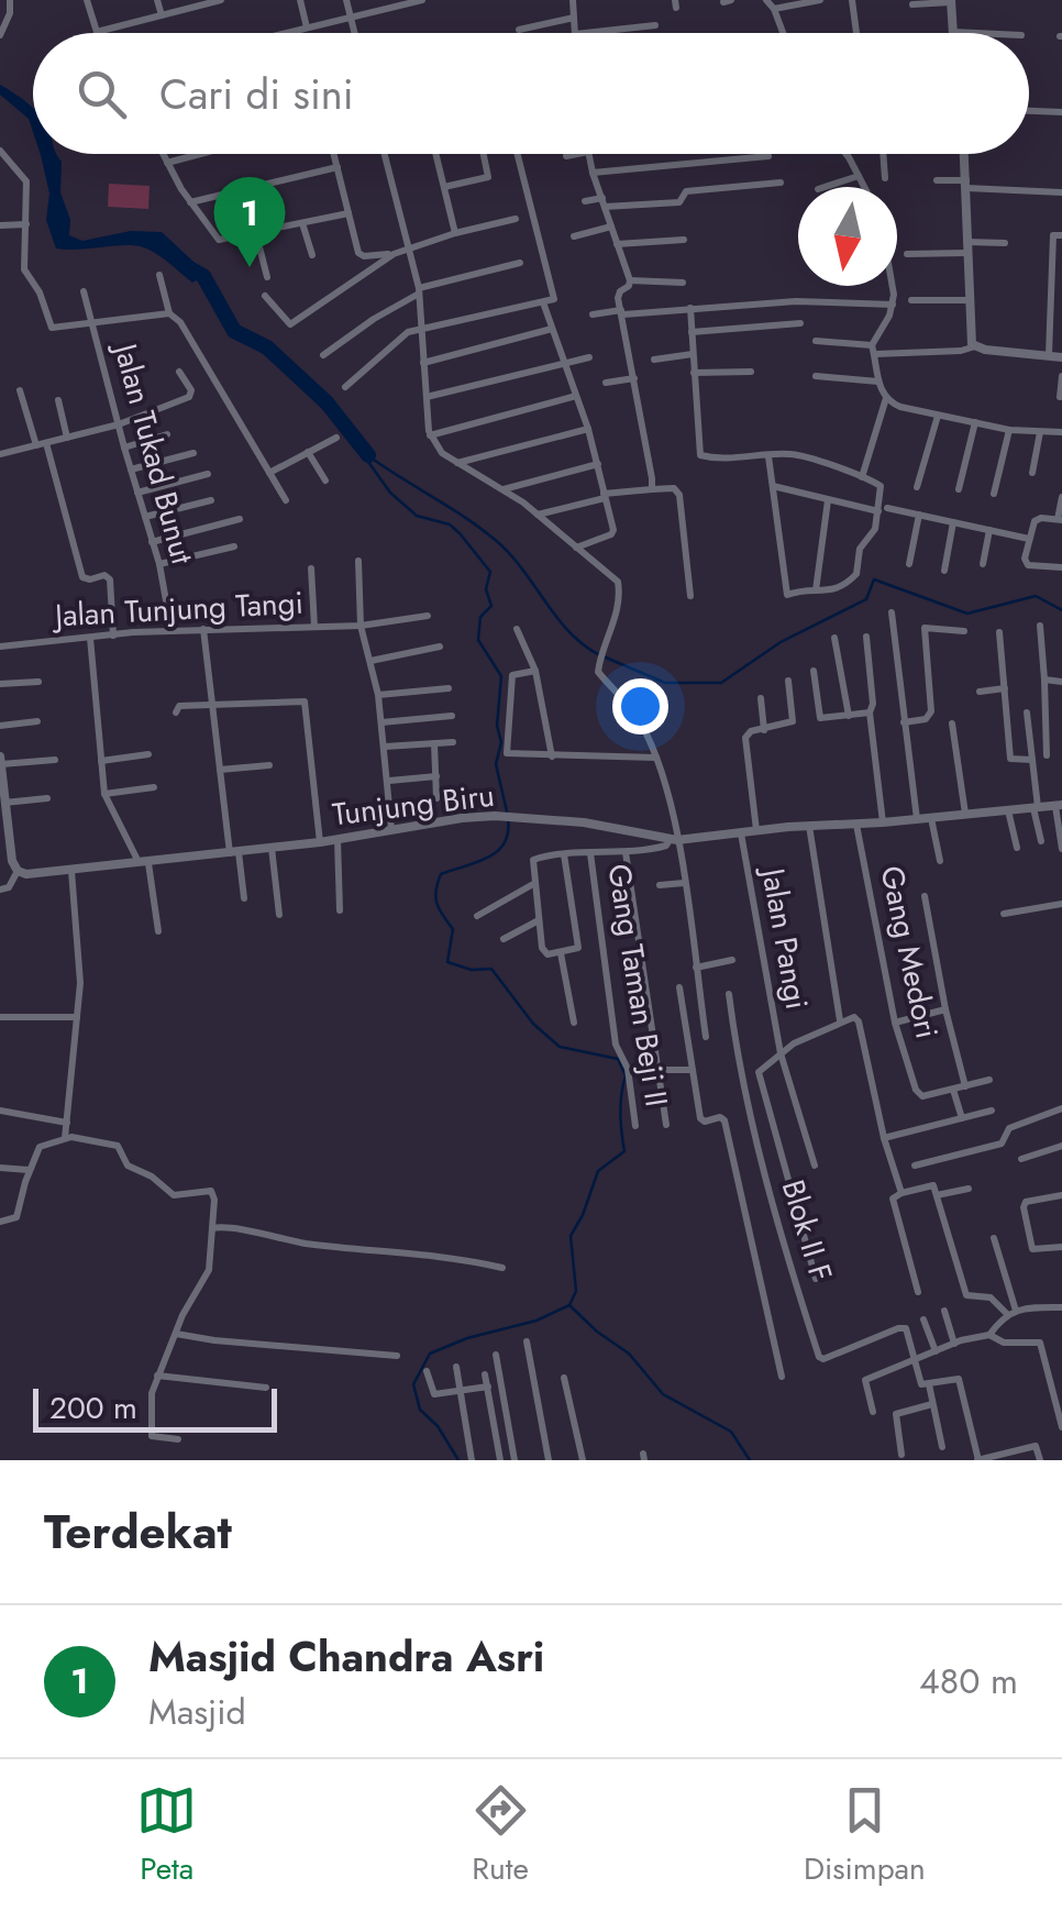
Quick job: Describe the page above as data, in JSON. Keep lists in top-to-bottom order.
{
  "streets": {
    "street": [
      "Jalan Tukad Bunut",
      "Jalan Tunjung Tangi",
      "Tunjung Biru",
      "Jalan Pangi",
      "Gang Medori",
      "Gang Taman Beji II",
      "Blok II F"
    ]
  },
  "crossings": [
    ["Jalan Tukad Bunut", "Jalan Tunjung Tangi"],
    ["Tunjung Biru", "Jalan Pangi"],
    ["Tunjung Biru", "Gang Medori"],
    ["Tunjung Biru", "Gang Taman Beji II"]
  ],
  "scale_bar": "200 m",
  "north": "bottom",
  "page": {
    "search": "Cari di sini",
    "pins": "1",
    "scale": "200 m",
    "heading": "Terdekat",
    "list": [
      {
        "mark": "1",
        "name": "Masjid Chandra Asri",
        "note": "Masjid",
        "value": "480 m"
      }
    ],
    "nav": ["Peta", "Rute", "Disimpan"]
  }
}
